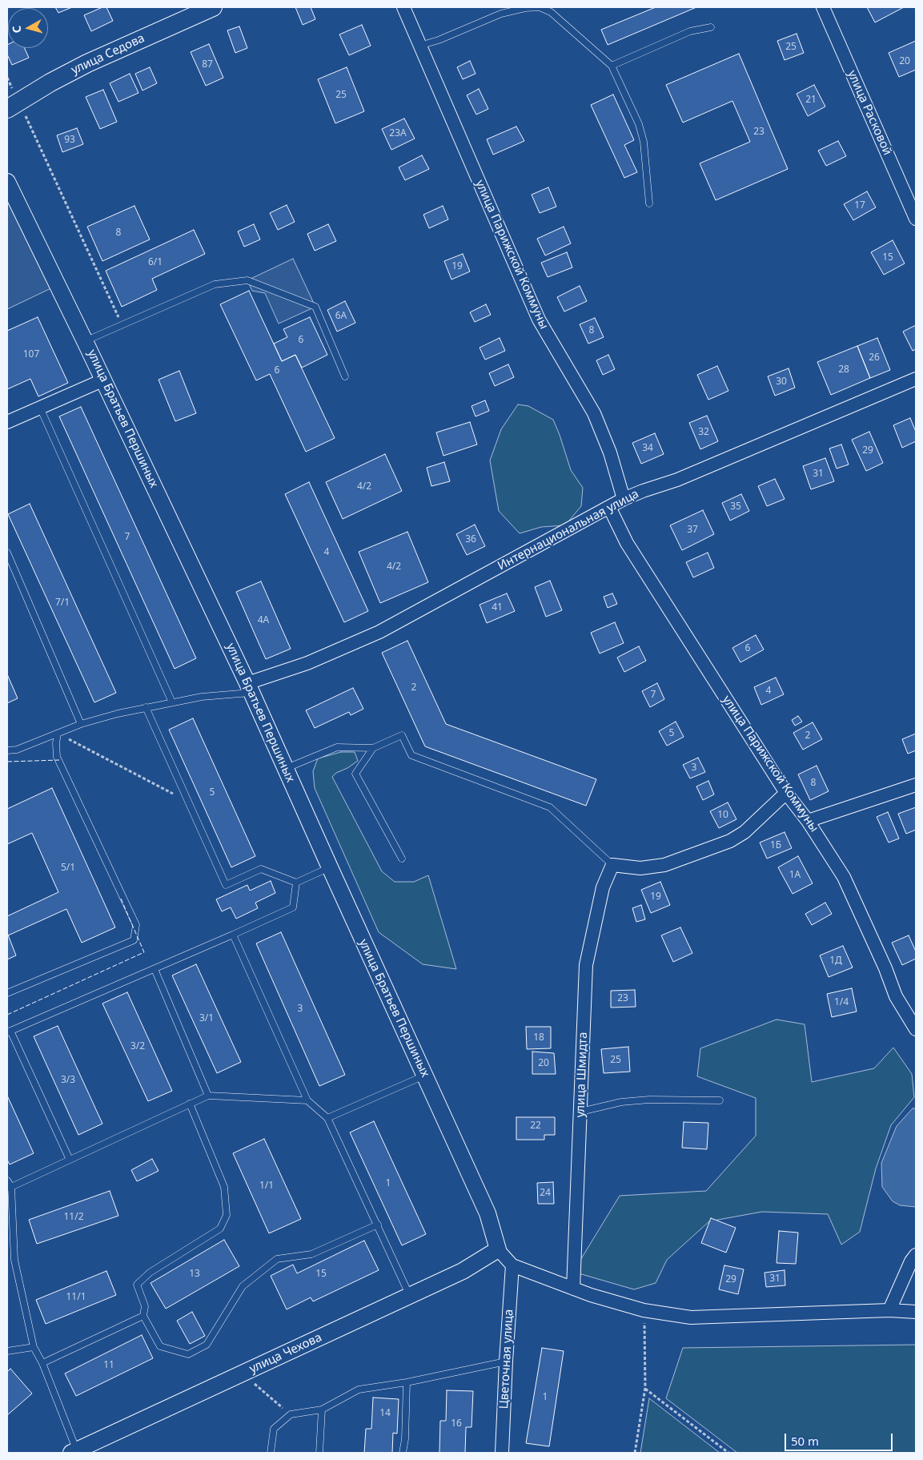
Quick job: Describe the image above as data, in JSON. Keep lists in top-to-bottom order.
{
  "streets": {
    "main road": ["улица Седова"],
    "street": [
      "улица Расковой",
      "улица Парижской Коммуны",
      "улица Братьев Першиных",
      "Интернациональная улица",
      "улица Шмидта",
      "улица Чехова",
      "Цветочная улица"
    ]
  },
  "crossings": [
    ["улица Парижской Коммуны", "Интернациональная улица"],
    ["улица Братьев Першиных", "Интернациональная улица"],
    ["улица Братьев Першиных", "улица Чехова"]
  ],
  "house_numbers": [
    "25",
    "20",
    "87",
    "25",
    "21",
    "23",
    "23А",
    "93",
    "17",
    "8",
    "15",
    "6/1",
    "19",
    "6А",
    "8",
    "6",
    "107",
    "26",
    "28",
    "6",
    "30",
    "32",
    "34",
    "29",
    "31",
    "4/2",
    "35",
    "37",
    "7",
    "36",
    "4",
    "4/2",
    "7/1",
    "41",
    "4А",
    "6",
    "2",
    "4",
    "7",
    "5",
    "2",
    "3",
    "8",
    "5",
    "10",
    "1Б",
    "5/1",
    "1А",
    "19",
    "1Д",
    "23",
    "1/4",
    "3",
    "3/1",
    "18",
    "3/2",
    "25",
    "20",
    "3/3",
    "22",
    "1",
    "1/1",
    "24",
    "11/2",
    "13",
    "15",
    "31",
    "29",
    "11/1",
    "11",
    "1",
    "14",
    "16"
  ],
  "scale_bar": "50 m",
  "north": "left"
}
